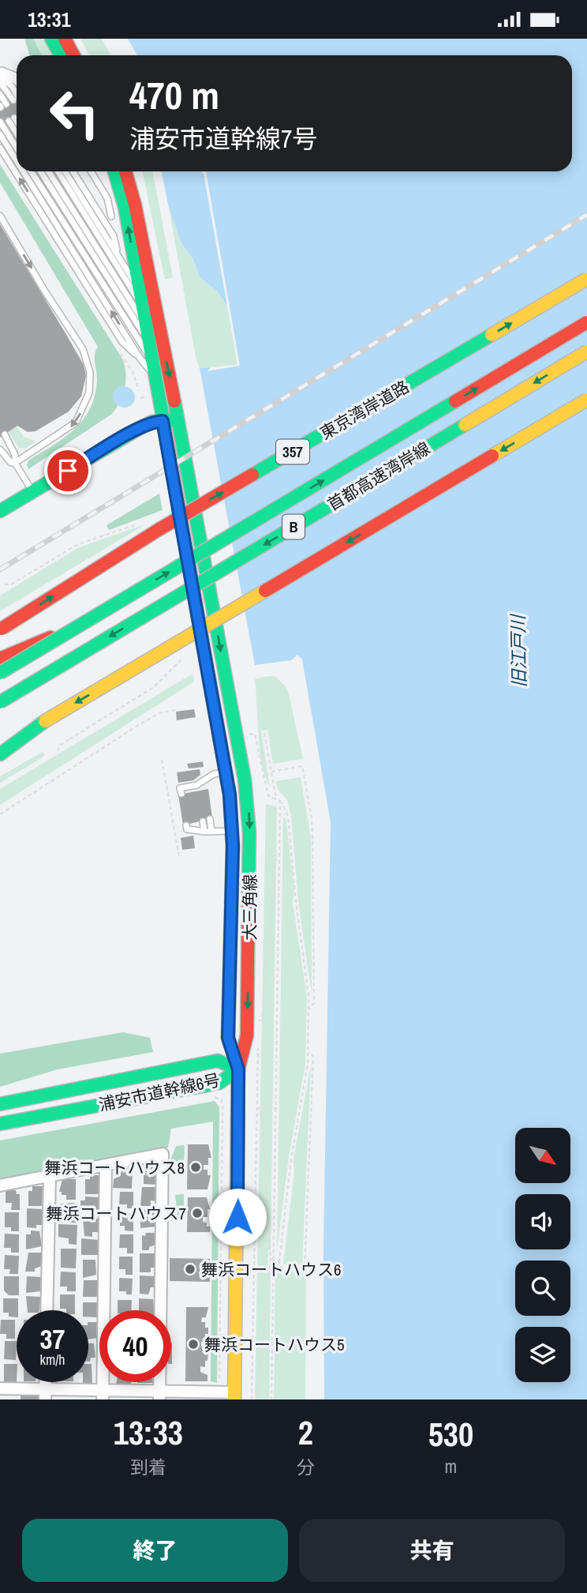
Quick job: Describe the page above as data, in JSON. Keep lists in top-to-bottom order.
{
  "streets": {
    "main road": [
      "東京湾岸道路",
      "357",
      "首都高速湾岸線",
      "B",
      "大三角線",
      "浦安市道幹線6号"
    ]
  },
  "crossings": [
    ["大三角線", "浦安市道幹線6号"]
  ],
  "water": ["旧江戸川"],
  "places": [
    "舞浜コートハウス8",
    "舞浜コートハウス7",
    "舞浜コートハウス6",
    "舞浜コートハウス5"
  ],
  "north": "bottom right",
  "page": {
    "status": "13:31",
    "turn": ["470 m", "浦安市道幹線7号"],
    "speed": "37 km/h",
    "limit": "40",
    "eta": [
      "13:33",
      "到着",
      "2",
      "分",
      "530",
      "m"
    ],
    "buttons": ["終了", "共有"]
  }
}
